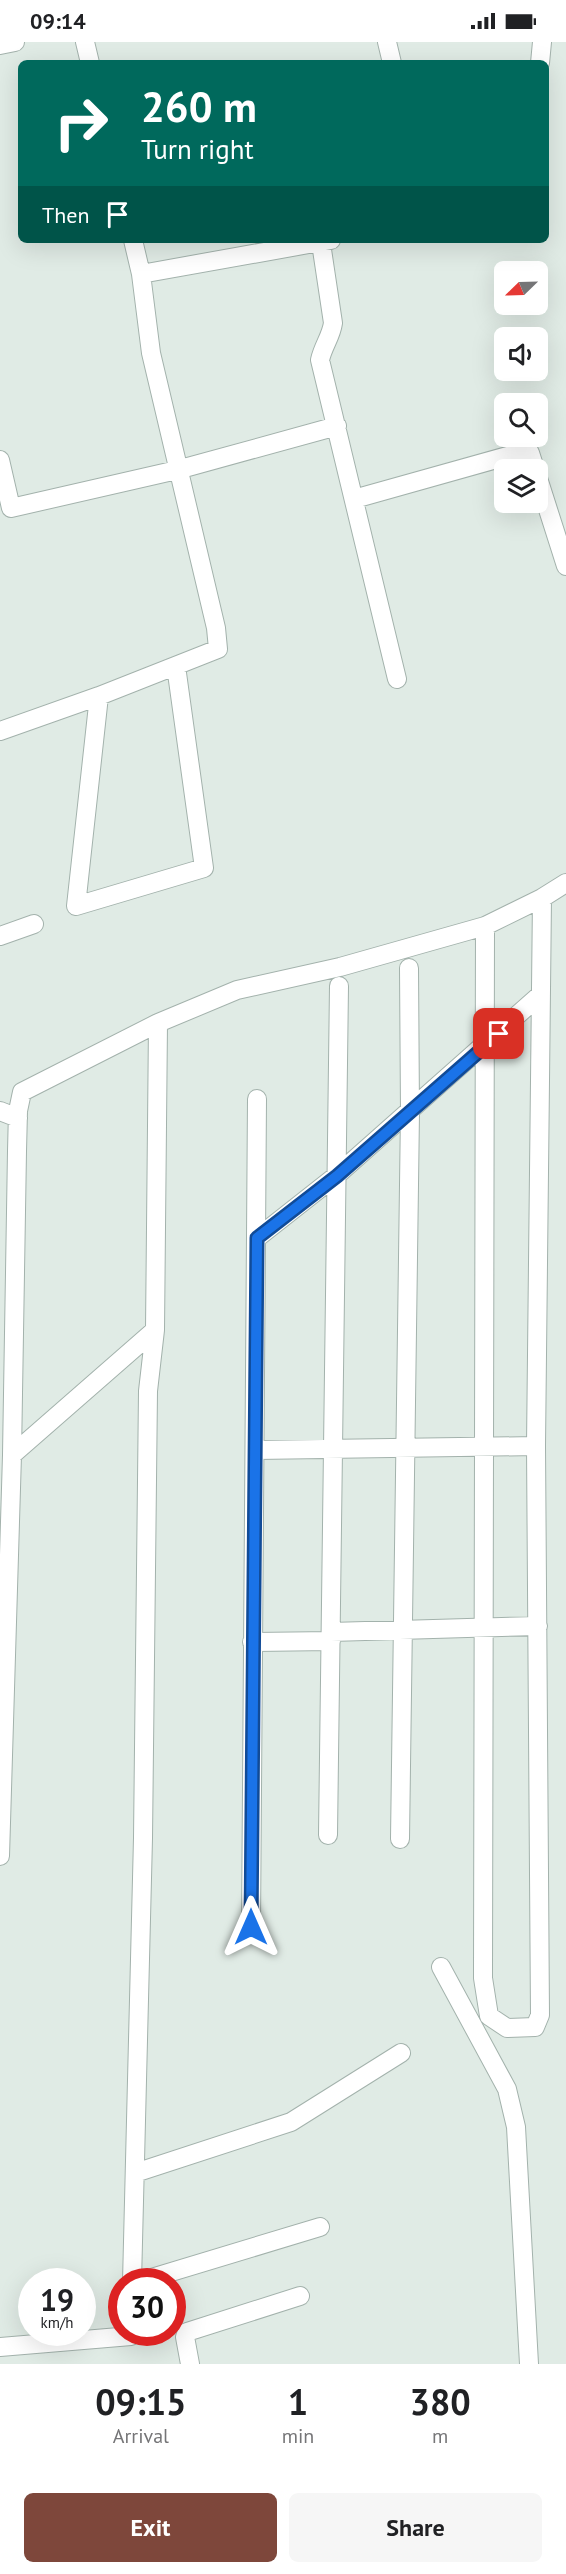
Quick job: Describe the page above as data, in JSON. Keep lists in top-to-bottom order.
{
  "north": "bottom left",
  "page": {
    "status": "09:14",
    "turn": ["260 m", "Turn right"],
    "then": "Then",
    "speed": "19 km/h",
    "limit": "30",
    "eta": [
      "09:15",
      "Arrival",
      "1",
      "min",
      "380",
      "m"
    ],
    "buttons": ["Exit", "Share"]
  }
}
